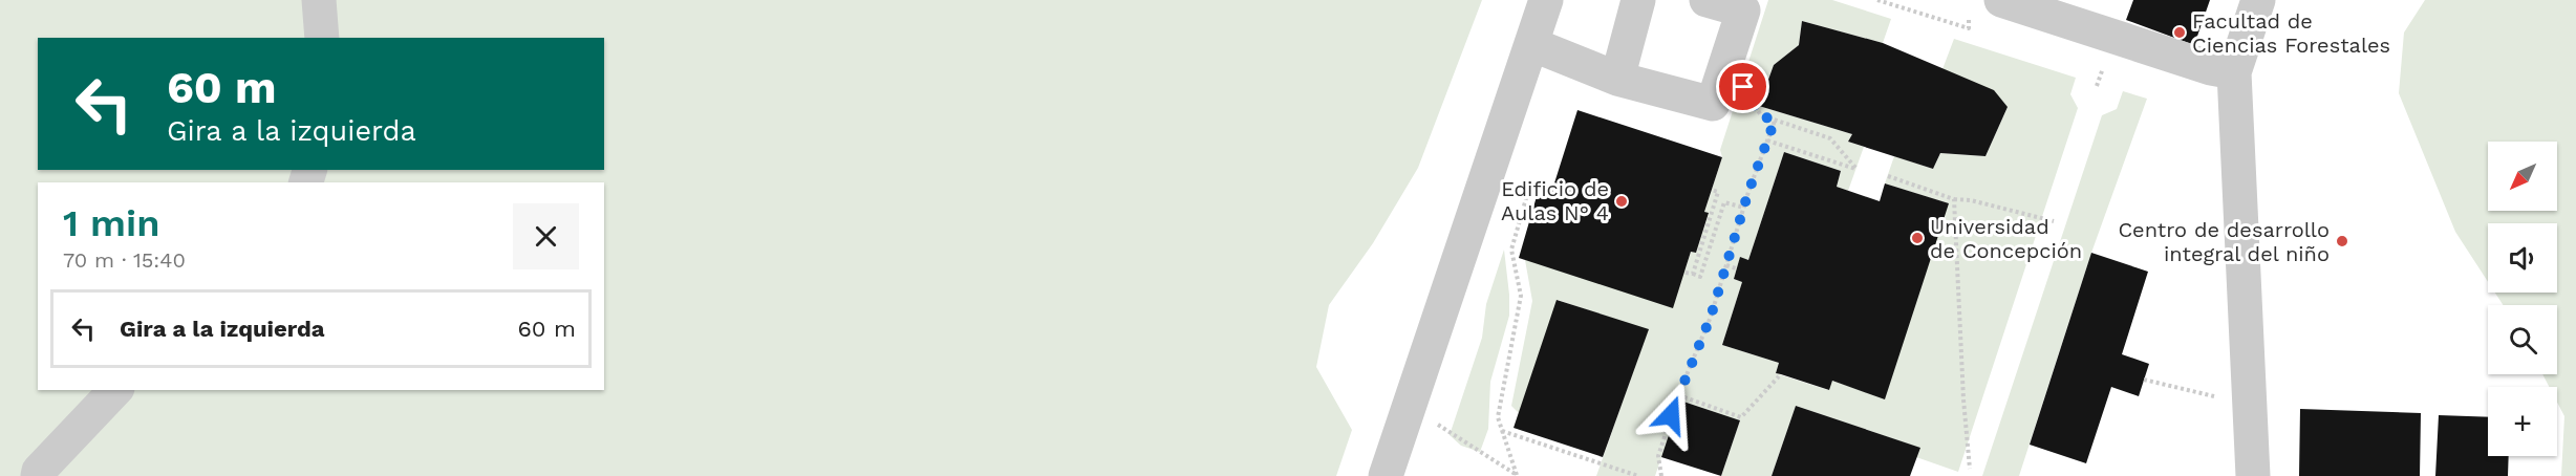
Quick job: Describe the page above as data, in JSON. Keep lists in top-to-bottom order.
{
  "places": [
    "Facultad de Ciencias Forestales",
    "Edificio de Aulas N° 4",
    "Universidad de Concepción",
    "Centro de desarrollo integral del niño"
  ],
  "north": "bottom left",
  "page": {
    "turn": ["60 m", "Gira a la izquierda"],
    "map_buttons": "+",
    "heading": ["1 min", "70 m · 15:40"],
    "list": [
      {
        "name": "Gira a la izquierda",
        "value": "60 m"
      }
    ]
  }
}
